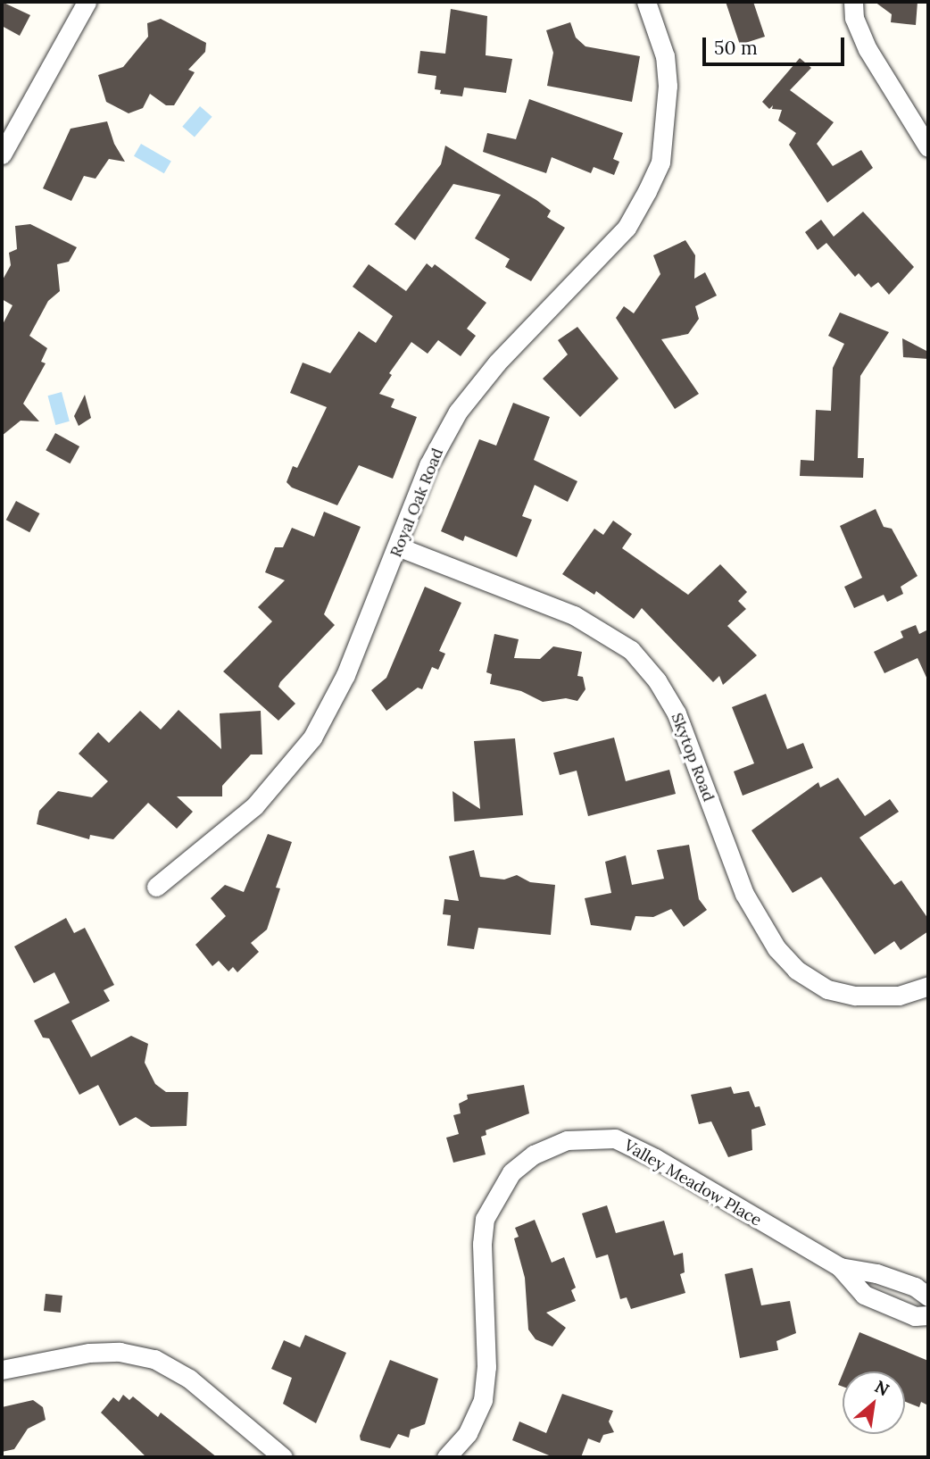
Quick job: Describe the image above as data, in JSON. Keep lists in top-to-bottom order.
{
  "streets": {
    "street": ["Royal Oak Road", "Skytop Road", "Valley Meadow Place"]
  },
  "crossings": [
    ["Royal Oak Road", "Skytop Road"]
  ],
  "scale_bar": "50 m",
  "north": "top right"
}
